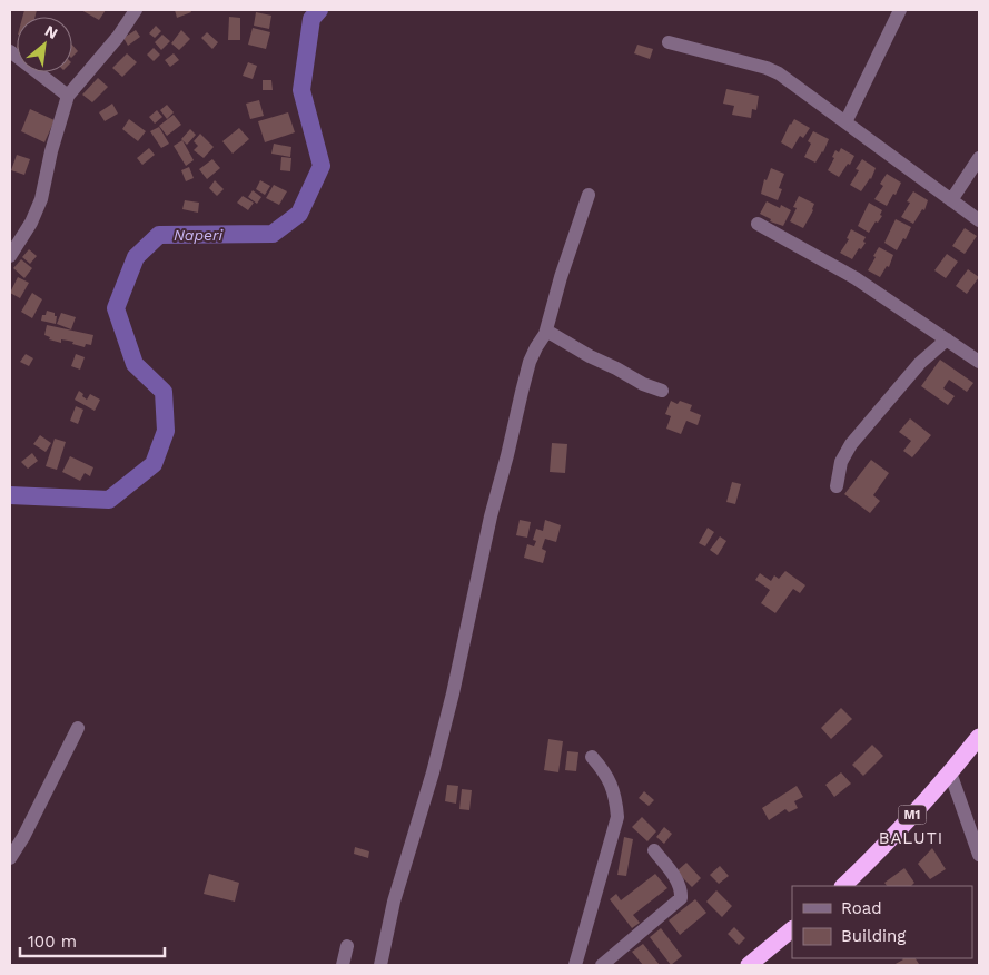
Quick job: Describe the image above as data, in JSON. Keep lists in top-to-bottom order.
{
  "streets": {
    "highway": ["M1"]
  },
  "districts": ["BALUTI"],
  "water": ["Naperi"],
  "legend": ["Road", "Building"],
  "scale_bar": "100 m",
  "north": "top right"
}
